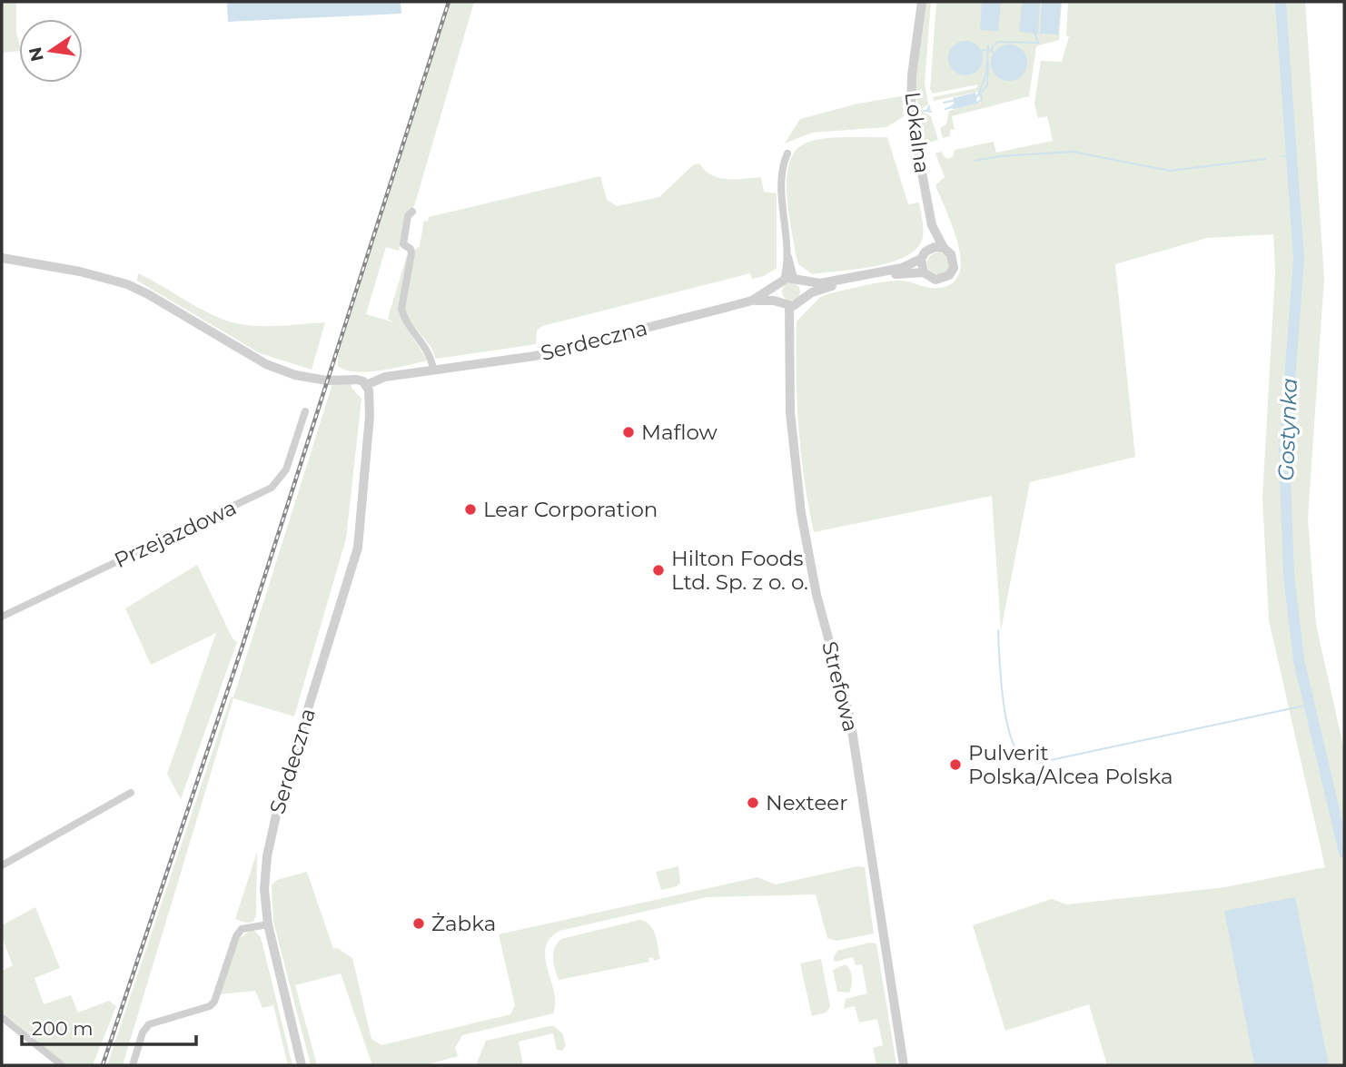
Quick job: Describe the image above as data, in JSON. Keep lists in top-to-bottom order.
{
  "streets": {
    "street": [
      "Lokalna",
      "Serdeczna",
      "Przejazdowa",
      "Strefowa"
    ]
  },
  "crossings": [
    ["Serdeczna", "Strefowa"]
  ],
  "water": ["Gostynka"],
  "places": [
    "Maflow",
    "Lear Corporation",
    "Hilton Foods Ltd. Sp. z o. o.",
    "Pulverit Polska/Alcea Polska",
    "Nexteer",
    "Żabka"
  ],
  "scale_bar": "200 m",
  "north": "left"
}
